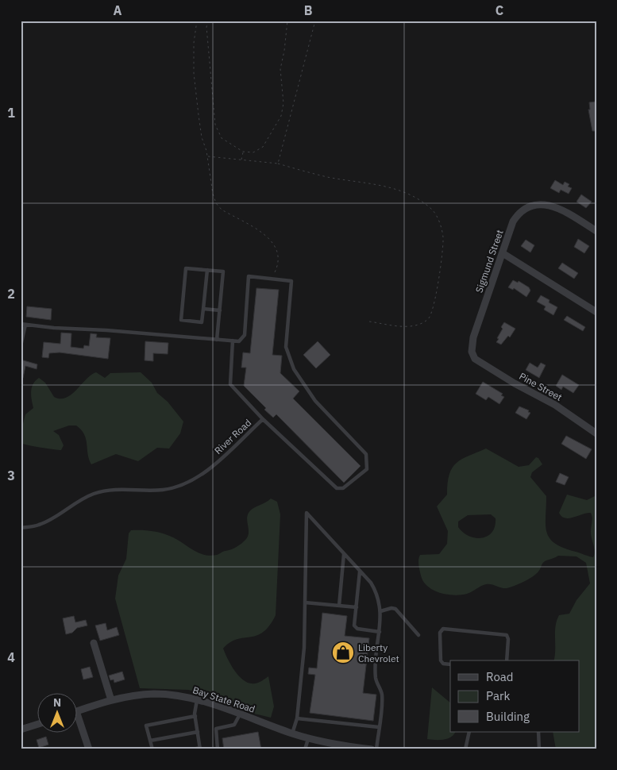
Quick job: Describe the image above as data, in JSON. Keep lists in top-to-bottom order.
{
  "streets": {
    "street": ["Sigmund Street", "Pine Street", "Bay State Road"],
    "lane": ["River Road"]
  },
  "crossings": [
    ["Sigmund Street", "Pine Street"]
  ],
  "places": {
    "shop": ["Liberty Chevrolet"]
  },
  "legend": ["Road", "Park", "Building"],
  "north": "top",
  "grid": {
    "columns": ["A", "B", "C"],
    "rows": [
      "1",
      "2",
      "3",
      "4"
    ]
  }
}
